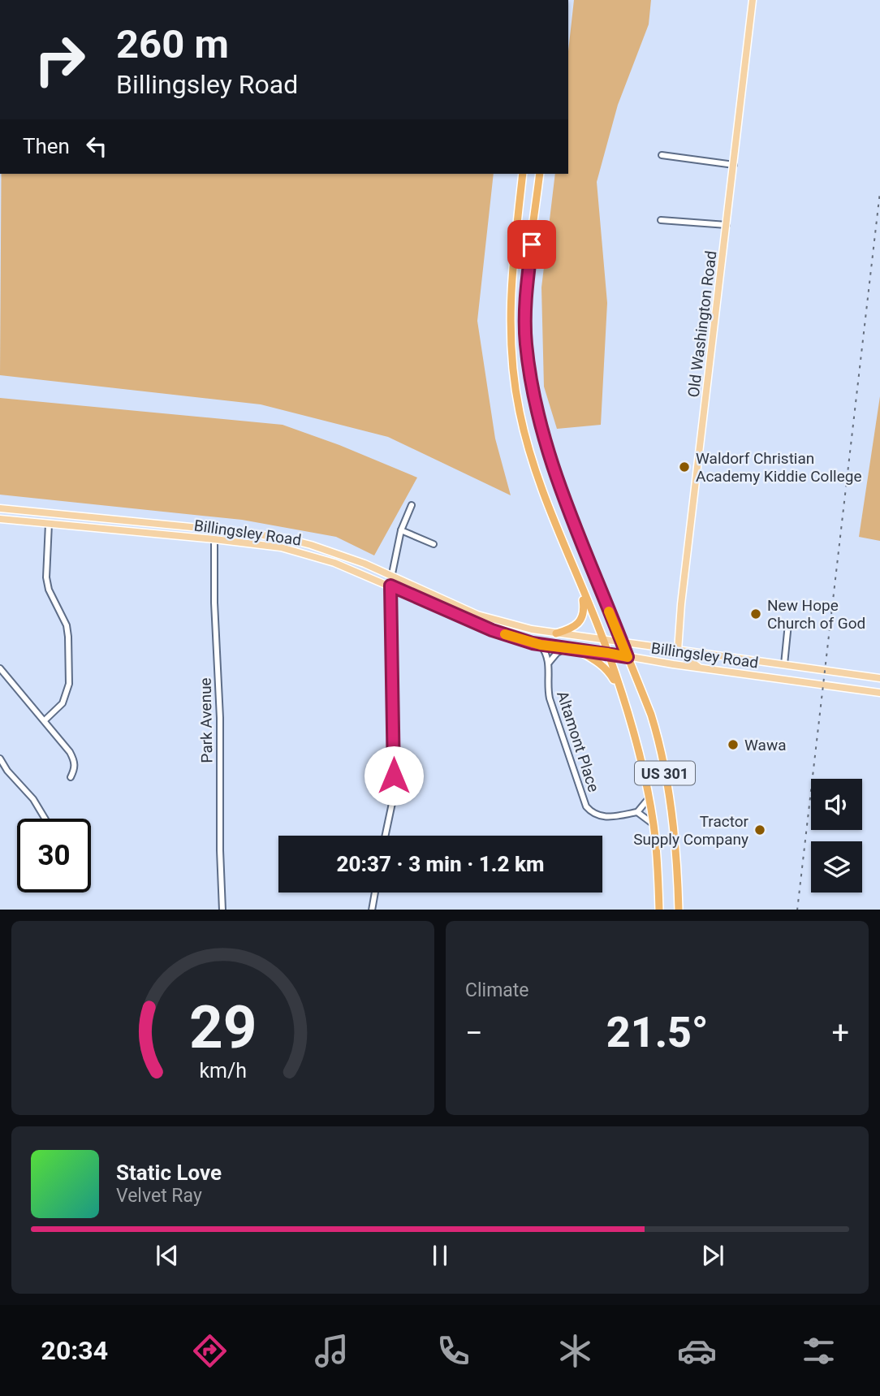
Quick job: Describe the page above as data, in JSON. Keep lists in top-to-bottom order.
{
  "streets": {
    "highway": ["US 301"],
    "main road": ["Old Washington Road", "Billingsley Road"],
    "street": ["Park Avenue", "Altamont Place"]
  },
  "crossings": [
    ["Old Washington Road", "Billingsley Road"],
    ["Billingsley Road", "Park Avenue"],
    ["Billingsley Road", "Altamont Place"],
    ["Billingsley Road", "US 301"]
  ],
  "places": [
    "Waldorf Christian Academy Kiddie College",
    "New Hope Church of God",
    "Wawa",
    "Tractor Supply Company"
  ],
  "page": {
    "turn": ["260 m", "Billingsley Road"],
    "then": "Then",
    "limit": "30",
    "trip": "20:37 · 3 min · 1.2 km",
    "tile": "Climate",
    "heat": ["−", "21.5°", "+"],
    "song": ["Static Love", "Velvet Ray"],
    "tabs": "20:34",
    "gauge": ["29", "km/h"]
  }
}
